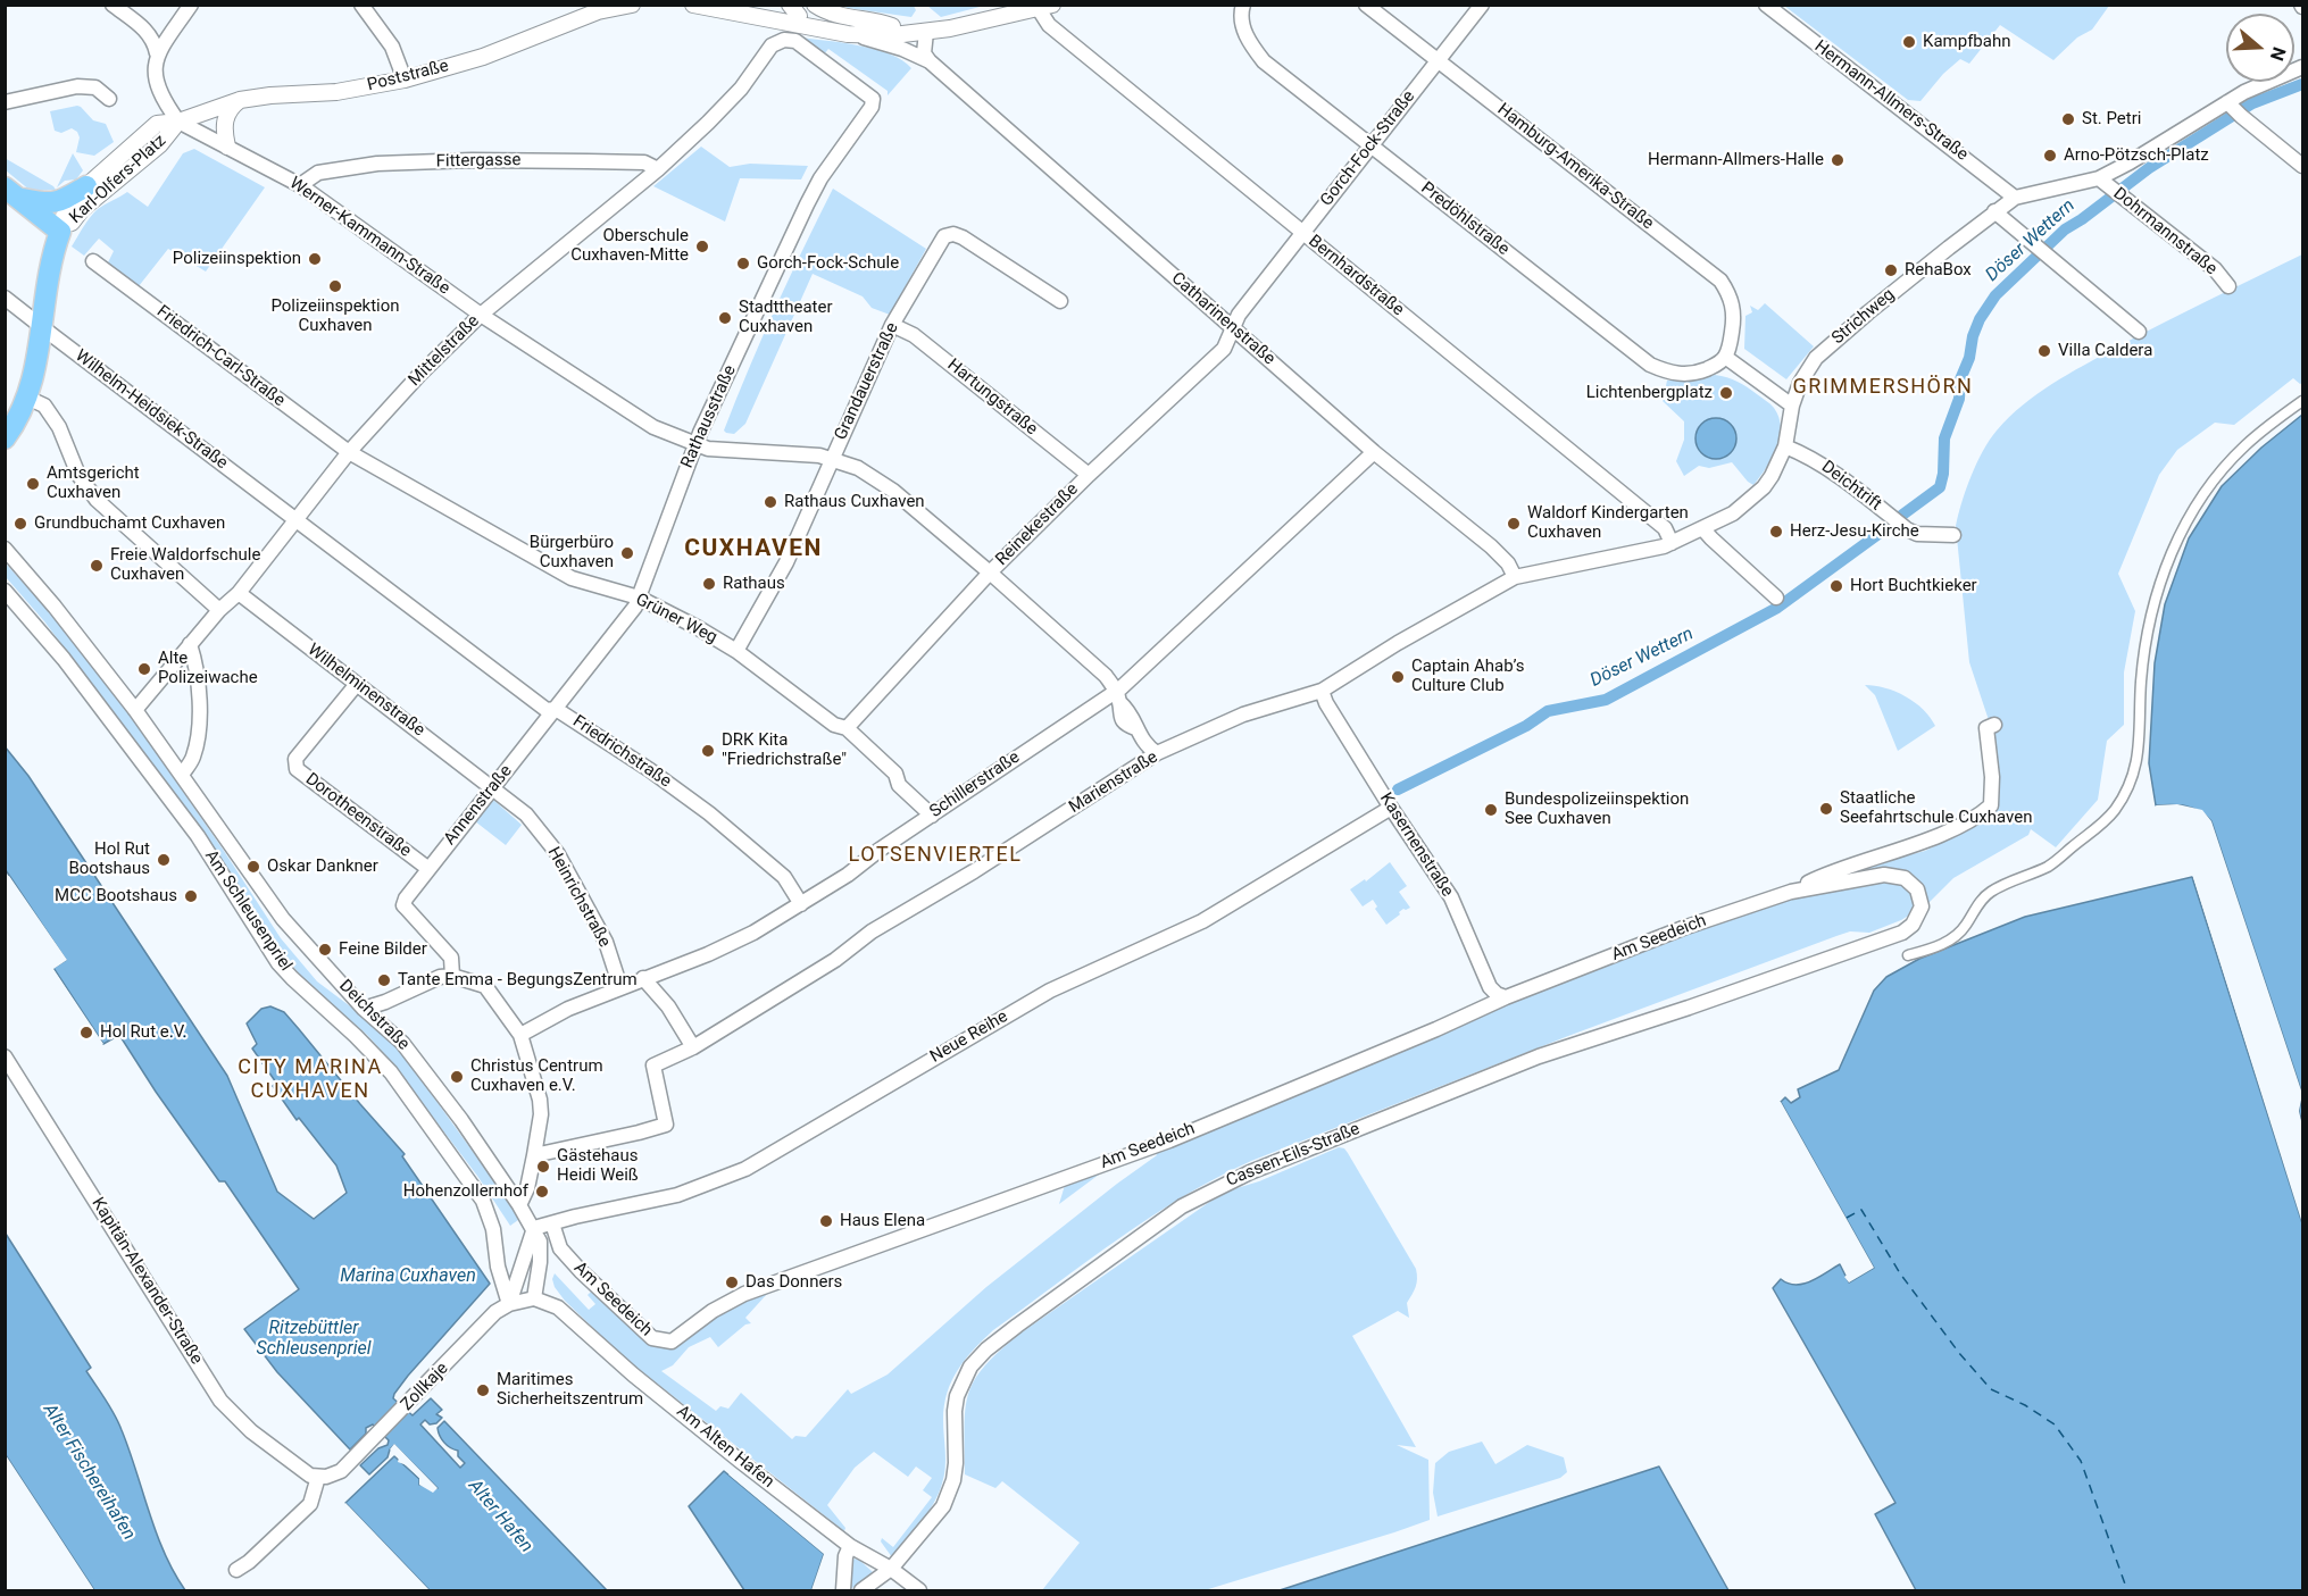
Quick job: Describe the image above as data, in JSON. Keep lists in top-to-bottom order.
{
  "streets": {
    "street": [
      "Poststraße",
      "Hermann-Allmers-Straße",
      "Gorch-Fock-Straße",
      "Fittergasse",
      "Hamburg-Amerika-Straße",
      "Karl-Olfers-Platz",
      "Predöhlstraße",
      "Dohrmannstraße",
      "Werner-Kammann-Straße",
      "Bernhardstraße",
      "Strichweg",
      "Catharinenstraße",
      "Mittelstraße",
      "Friedrich-Carl-Straße",
      "Grandauerstraße",
      "Hartungstraße",
      "Wilhelm-Heidsiek-Straße",
      "Rathausstraße",
      "Deichtrift",
      "Reinekestraße",
      "Grüner Weg",
      "Wilhelminenstraße",
      "Friedrichstraße",
      "Marienstraße",
      "Schillerstraße",
      "Annenstraße",
      "Dorotheenstraße",
      "Kasernenstraße",
      "Heinrichstraße",
      "Am Schleusenpriel",
      "Am Seedeich",
      "Deichstraße",
      "Neue Reihe",
      "Cassen-Eils-Straße",
      "Kapitän-Alexander-Straße",
      "Zollkaje",
      "Am Alten Hafen"
    ]
  },
  "crossings": [
    ["Poststraße", "Karl-Olfers-Platz"],
    ["Poststraße", "Werner-Kammann-Straße"],
    ["Hermann-Allmers-Straße", "Strichweg"],
    ["Gorch-Fock-Straße", "Hamburg-Amerika-Straße"],
    ["Gorch-Fock-Straße", "Predöhlstraße"],
    ["Gorch-Fock-Straße", "Bernhardstraße"],
    ["Gorch-Fock-Straße", "Catharinenstraße"],
    ["Gorch-Fock-Straße", "Reinekestraße"],
    ["Fittergasse", "Werner-Kammann-Straße"],
    ["Fittergasse", "Mittelstraße"],
    ["Hamburg-Amerika-Straße", "Predöhlstraße"],
    ["Karl-Olfers-Platz", "Werner-Kammann-Straße"],
    ["Dohrmannstraße", "Strichweg"],
    ["Werner-Kammann-Straße", "Mittelstraße"],
    ["Werner-Kammann-Straße", "Grandauerstraße"],
    ["Werner-Kammann-Straße", "Rathausstraße"],
    ["Werner-Kammann-Straße", "Reinekestraße"],
    ["Werner-Kammann-Straße", "Marienstraße"],
    ["Werner-Kammann-Straße", "Schillerstraße"],
    ["Bernhardstraße", "Strichweg"],
    ["Strichweg", "Deichtrift"],
    ["Strichweg", "Marienstraße"],
    ["Catharinenstraße", "Reinekestraße"],
    ["Catharinenstraße", "Marienstraße"],
    ["Catharinenstraße", "Schillerstraße"],
    ["Mittelstraße", "Friedrich-Carl-Straße"],
    ["Mittelstraße", "Wilhelm-Heidsiek-Straße"],
    ["Mittelstraße", "Rathausstraße"],
    ["Mittelstraße", "Grüner Weg"],
    ["Mittelstraße", "Wilhelminenstraße"],
    ["Mittelstraße", "Friedrichstraße"],
    ["Mittelstraße", "Deichstraße"],
    ["Friedrich-Carl-Straße", "Grüner Weg"],
    ["Grandauerstraße", "Hartungstraße"],
    ["Grandauerstraße", "Grüner Weg"],
    ["Hartungstraße", "Reinekestraße"],
    ["Wilhelm-Heidsiek-Straße", "Friedrichstraße"],
    ["Rathausstraße", "Grüner Weg"],
    ["Rathausstraße", "Friedrichstraße"],
    ["Rathausstraße", "Annenstraße"],
    ["Reinekestraße", "Grüner Weg"],
    ["Grüner Weg", "Schillerstraße"],
    ["Wilhelminenstraße", "Annenstraße"],
    ["Wilhelminenstraße", "Dorotheenstraße"],
    ["Wilhelminenstraße", "Heinrichstraße"],
    ["Friedrichstraße", "Schillerstraße"],
    ["Friedrichstraße", "Annenstraße"],
    ["Marienstraße", "Kasernenstraße"],
    ["Schillerstraße", "Heinrichstraße"],
    ["Annenstraße", "Dorotheenstraße"],
    ["Annenstraße", "Heinrichstraße"],
    ["Kasernenstraße", "Am Seedeich"],
    ["Kasernenstraße", "Neue Reihe"],
    ["Am Schleusenpriel", "Zollkaje"],
    ["Am Seedeich", "Neue Reihe"],
    ["Am Seedeich", "Cassen-Eils-Straße"],
    ["Deichstraße", "Neue Reihe"],
    ["Deichstraße", "Zollkaje"],
    ["Deichstraße", "Am Alten Hafen"],
    ["Cassen-Eils-Straße", "Am Alten Hafen"],
    ["Kapitän-Alexander-Straße", "Zollkaje"],
    ["Zollkaje", "Am Alten Hafen"]
  ],
  "districts": [
    "GRIMMERSHÖRN",
    "CUXHAVEN",
    "LOTSENVIERTEL",
    "CITY MARINA CUXHAVEN"
  ],
  "water": [
    "Döser Wettern",
    "Marina Cuxhaven",
    "Ritzebüttler Schleusenpriel",
    "Alter Fischereihafen",
    "Alter Hafen"
  ],
  "places": [
    "Kampfbahn",
    "St. Petri",
    "Arno-Pötzsch-Platz",
    "Hermann-Allmers-Halle",
    "Oberschule Cuxhaven-Mitte",
    "Polizeiinspektion",
    "Gorch-Fock-Schule",
    "RehaBox",
    "Polizeiinspektion Cuxhaven",
    "Stadttheater Cuxhaven",
    "Villa Caldera",
    "Lichtenbergplatz",
    "Amtsgericht Cuxhaven",
    "Rathaus Cuxhaven",
    "Grundbuchamt Cuxhaven",
    "Waldorf Kindergarten Cuxhaven",
    "Herz-Jesu-Kirche",
    "Bürgerbüro Cuxhaven",
    "Freie Waldorfschule Cuxhaven",
    "Rathaus",
    "Hort Buchtkieker",
    "Alte Polizeiwache",
    "Captain Ahab’s Culture Club",
    "DRK Kita \"Friedrichstraße\"",
    "Staatliche Seefahrtschule Cuxhaven",
    "Bundespolizeiinspektion See Cuxhaven",
    "Hol Rut Bootshaus",
    "Oskar Dankner",
    "MCC Bootshaus",
    "Feine Bilder",
    "Tante Emma - BegungsZentrum",
    "Hol Rut e.V.",
    "Christus Centrum Cuxhaven e.V.",
    "Gästehaus Heidi Weiß",
    "Hohenzollernhof",
    "Haus Elena",
    "Das Donners",
    "Maritimes Sicherheitszentrum"
  ],
  "north": "right"
}
